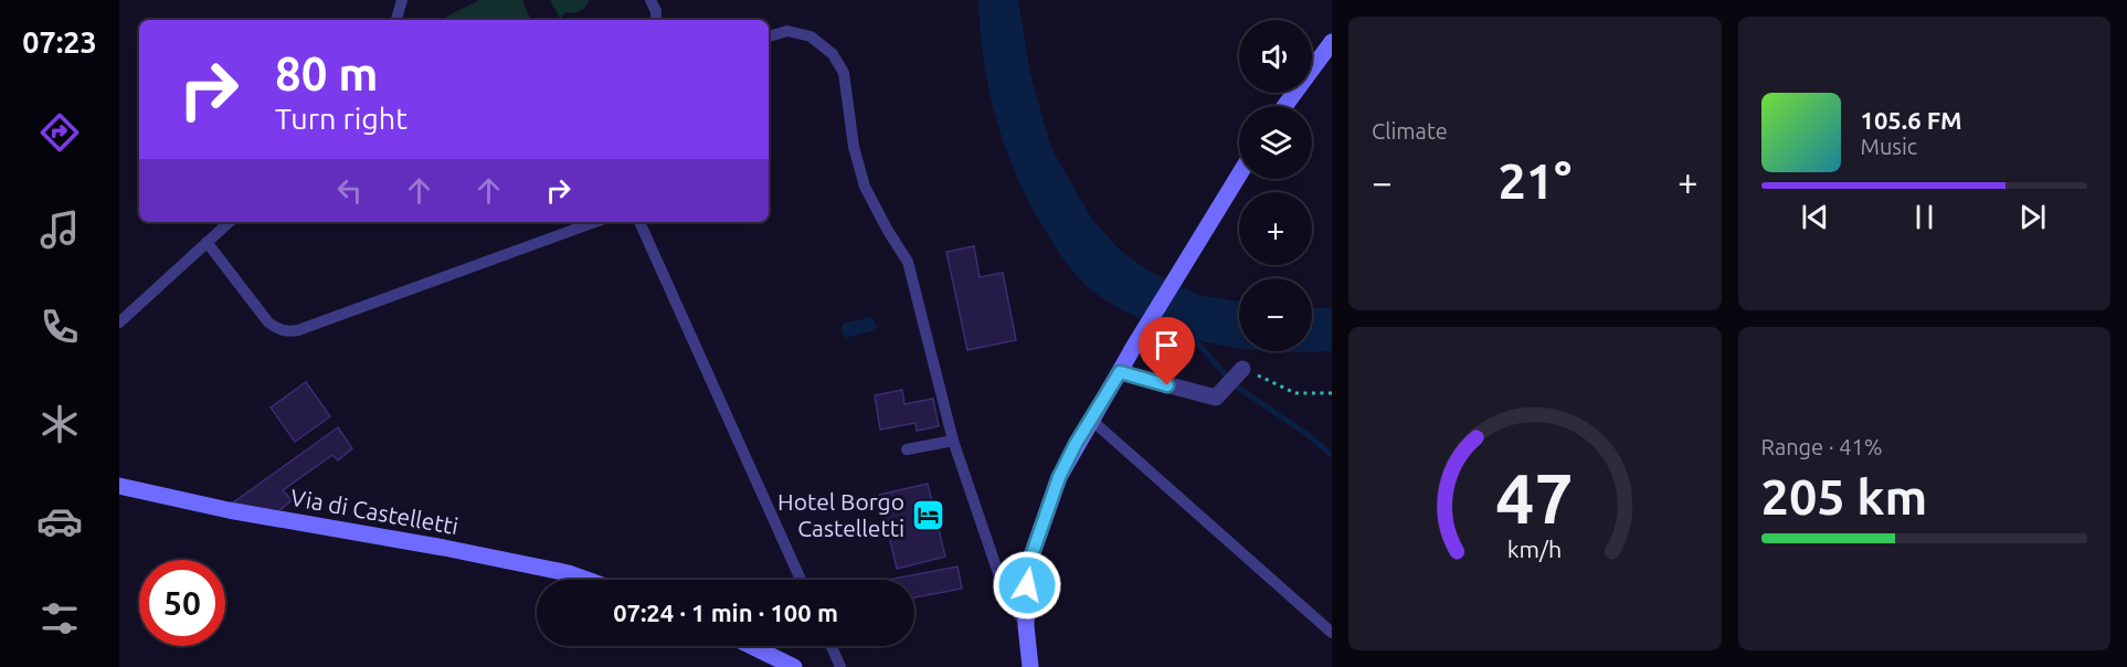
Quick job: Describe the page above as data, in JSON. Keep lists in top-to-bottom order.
{
  "streets": {
    "main road": ["Via di Castelletti"]
  },
  "places": {
    "hotel": ["Hotel Borgo Castelletti"]
  },
  "page": {
    "tabs": "07:23",
    "tile": [
      "Climate",
      ["Range · 41%", "205 km"]
    ],
    "map_buttons": ["+", "−"],
    "turn": ["80 m", "Turn right"],
    "song": ["105.6 FM", "Music"],
    "heat": ["−", "21°", "+"],
    "limit": "50",
    "trip": "07:24 · 1 min · 100 m",
    "gauge": ["47", "km/h"]
  }
}
